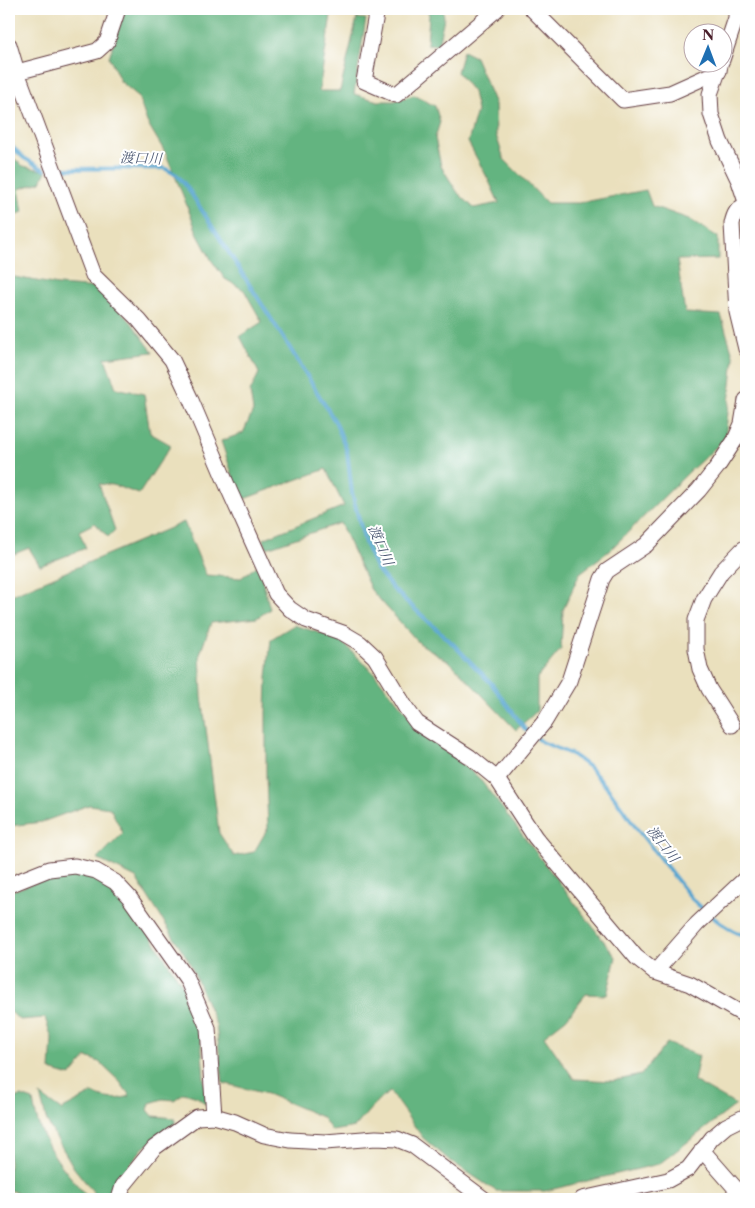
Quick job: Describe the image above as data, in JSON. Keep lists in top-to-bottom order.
{
  "water": ["渡口川"],
  "north": "top"
}
